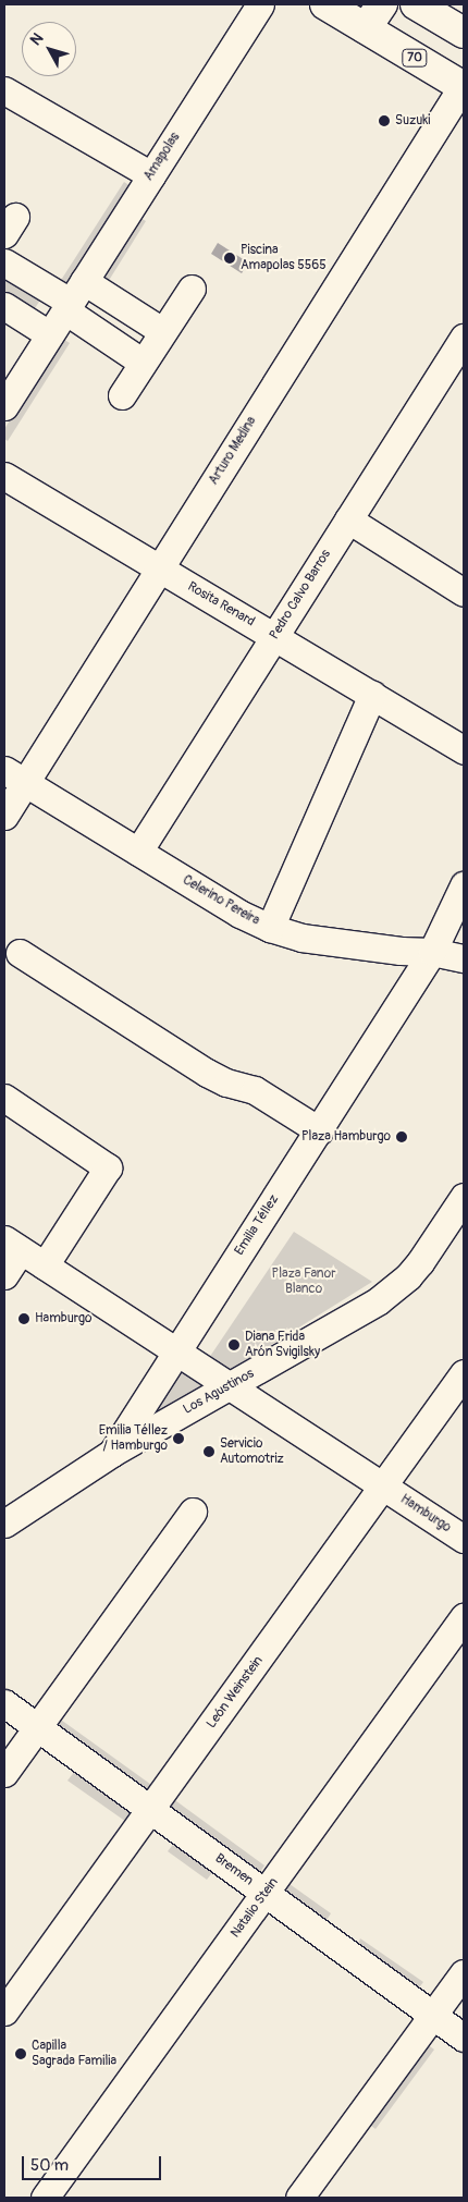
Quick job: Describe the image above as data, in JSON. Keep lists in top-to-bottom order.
{
  "streets": {
    "main road": ["70"],
    "street": [
      "Amapolas",
      "Arturo Medina",
      "Pedro Calvo Barros",
      "Rosita Renard",
      "Celerino Pereira",
      "Emilia Téllez",
      "Los Agustinos",
      "Hamburgo",
      "León Weinstein",
      "Bremen",
      "Natalio Stein"
    ]
  },
  "crossings": [
    ["70", "Arturo Medina"],
    ["Arturo Medina", "Rosita Renard"],
    ["Arturo Medina", "Celerino Pereira"],
    ["Pedro Calvo Barros", "Rosita Renard"],
    ["Pedro Calvo Barros", "Celerino Pereira"],
    ["Celerino Pereira", "Emilia Téllez"],
    ["Emilia Téllez", "Los Agustinos"],
    ["Emilia Téllez", "Hamburgo"],
    ["Los Agustinos", "Hamburgo"],
    ["Hamburgo", "León Weinstein"],
    ["León Weinstein", "Bremen"],
    ["Bremen", "Natalio Stein"]
  ],
  "parks": ["Plaza Fanor Blanco"],
  "places": [
    "Suzuki",
    "Piscina Amapolas 5565",
    "Plaza Hamburgo",
    "Hamburgo",
    "Diana Frida Arón Svigilsky",
    "Emilia Téllez / Hamburgo",
    "Servicio Automotriz",
    "Capilla Sagrada Familia"
  ],
  "scale_bar": "50 m",
  "north": "top left"
}
